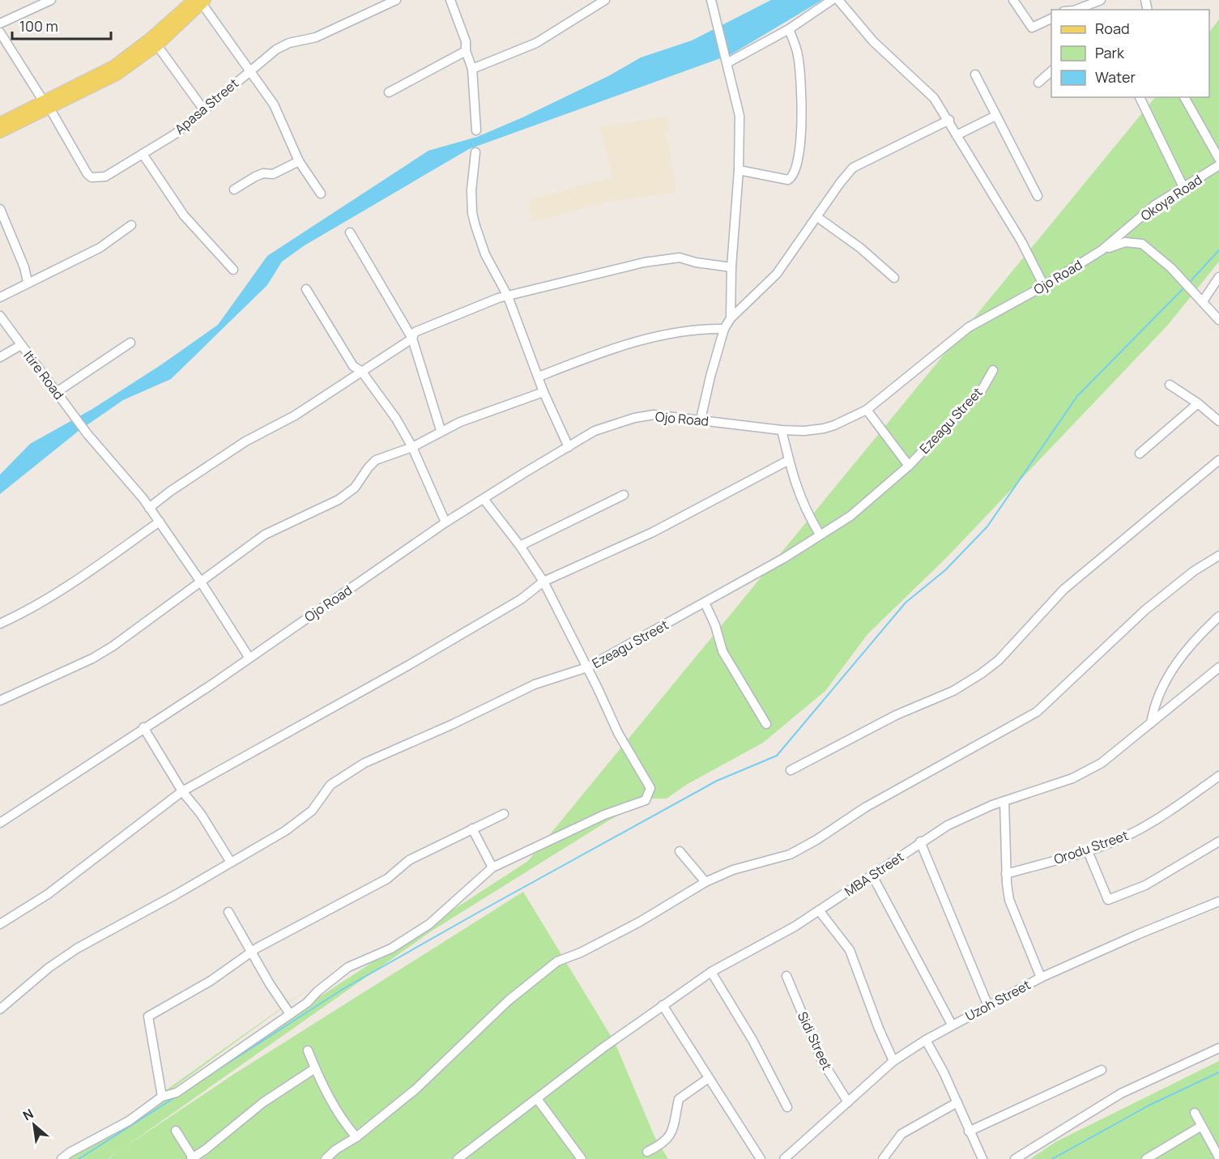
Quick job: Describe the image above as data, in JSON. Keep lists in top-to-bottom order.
{
  "streets": {
    "street": [
      "Apasa Street",
      "Okoya Road",
      "Ojo Road",
      "Itire Road",
      "Ezeagu Street",
      "Orodu Street",
      "MBA Street",
      "Uzoh Street",
      "Sidi Street"
    ]
  },
  "crossings": [
    ["Okoya Road", "Ojo Road"],
    ["Ojo Road", "Itire Road"],
    ["Uzoh Street", "Sidi Street"]
  ],
  "legend": ["Road", "Park", "Water"],
  "scale_bar": "100 m",
  "north": "top left"
}
